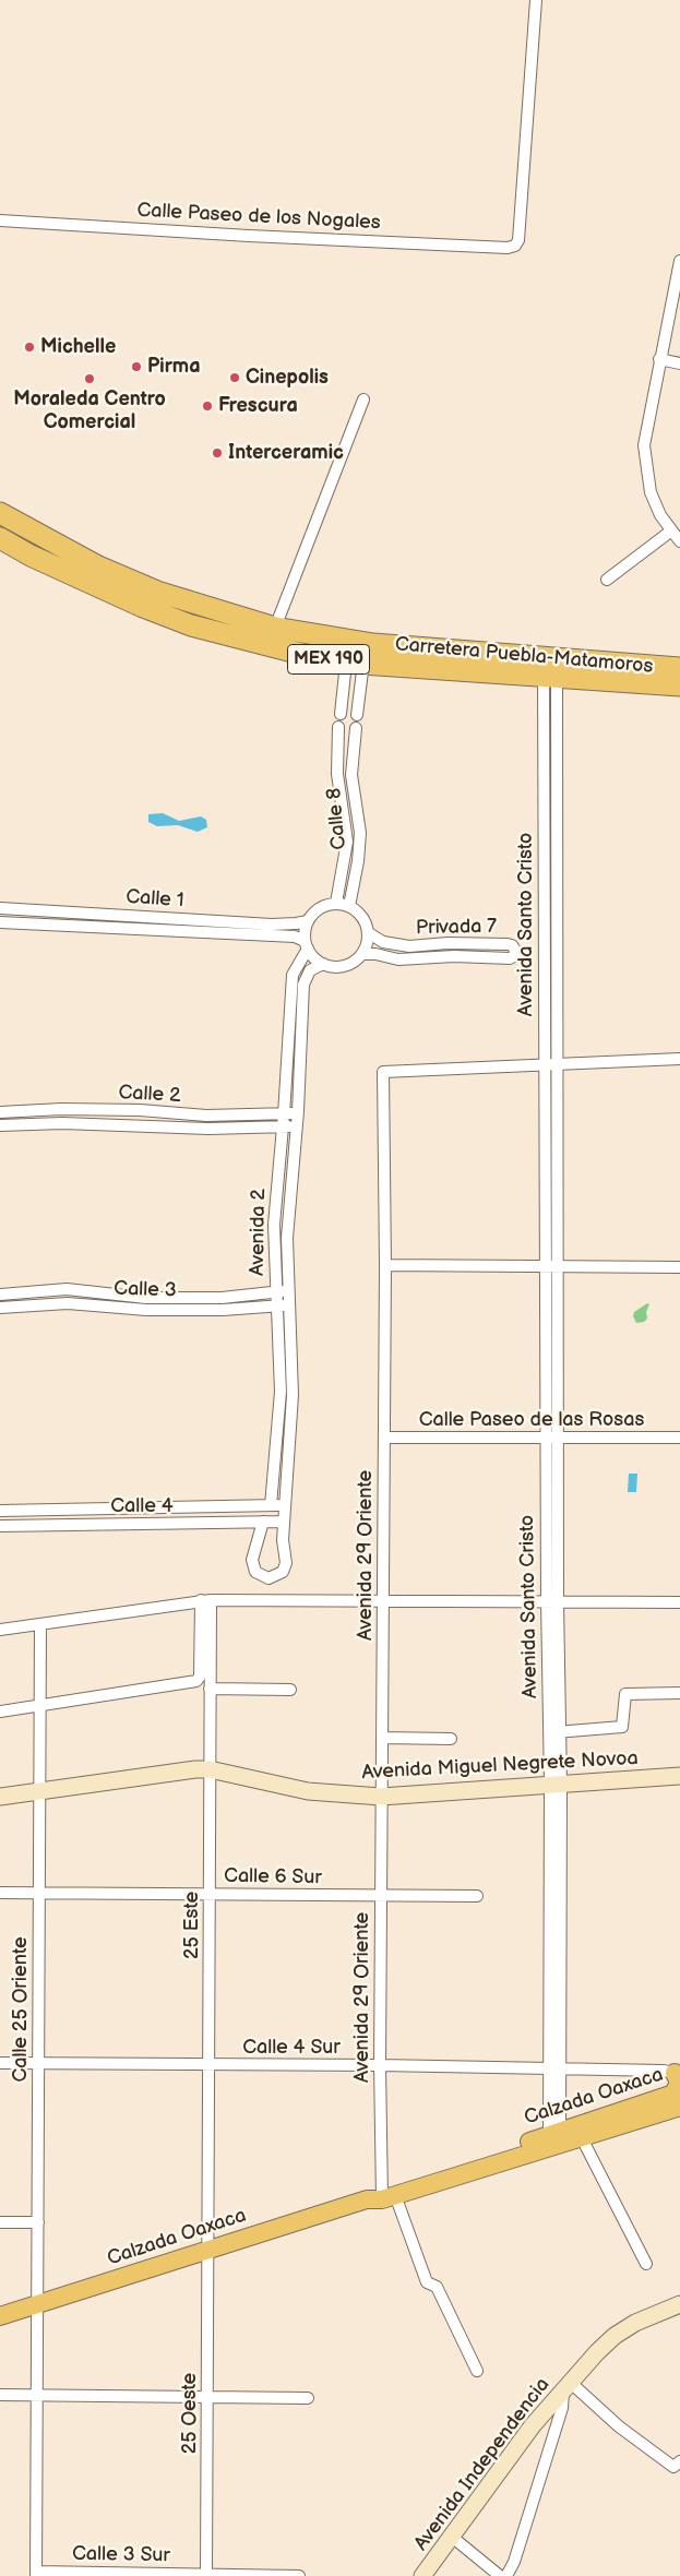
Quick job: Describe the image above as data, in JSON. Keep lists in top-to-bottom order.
{
  "streets": {
    "highway": ["Carretera Puebla-Matamoros", "MEX 190"],
    "main road": ["Avenida Miguel Negrete Novoa", "Calzada Oaxaca", "Avenida Independencia"],
    "street": [
      "Calle Paseo de los Nogales",
      "Calle 8",
      "Calle 1",
      "Avenida Santo Cristo",
      "Privada 7",
      "Calle 2",
      "Avenida 2",
      "Calle 3",
      "Calle Paseo de las Rosas",
      "Calle 4",
      "Avenida 29 Oriente",
      "Calle 6 Sur",
      "25 Este",
      "Calle 25 Oriente",
      "Calle 4 Sur",
      "25 Oeste",
      "Calle 3 Sur"
    ]
  },
  "crossings": [
    ["Carretera Puebla-Matamoros", "Avenida Santo Cristo"],
    ["Calle 8", "Calle 1"],
    ["Calle 8", "Privada 7"],
    ["Calle 8", "Avenida 2"],
    ["Calle 1", "Privada 7"],
    ["Calle 1", "Avenida 2"],
    ["Avenida Santo Cristo", "Calle Paseo de las Rosas"],
    ["Avenida Santo Cristo", "Avenida 29 Oriente"],
    ["Avenida Santo Cristo", "Avenida Miguel Negrete Novoa"],
    ["Avenida Santo Cristo", "Calle 4 Sur"],
    ["Avenida Santo Cristo", "Calzada Oaxaca"],
    ["Privada 7", "Avenida 2"],
    ["Calle 2", "Avenida 2"],
    ["Avenida 2", "Calle 3"],
    ["Avenida 2", "Calle 4"],
    ["Calle Paseo de las Rosas", "Avenida 29 Oriente"],
    ["Avenida 29 Oriente", "Avenida Miguel Negrete Novoa"],
    ["Avenida 29 Oriente", "Calle 6 Sur"],
    ["Avenida 29 Oriente", "Calle 4 Sur"],
    ["Avenida 29 Oriente", "Calzada Oaxaca"],
    ["Avenida Miguel Negrete Novoa", "25 Este"],
    ["Avenida Miguel Negrete Novoa", "Calle 25 Oriente"],
    ["Calle 6 Sur", "25 Este"],
    ["Calle 6 Sur", "Calle 25 Oriente"],
    ["25 Este", "Calle 4 Sur"],
    ["25 Este", "Calzada Oaxaca"],
    ["25 Este", "25 Oeste"],
    ["Calle 25 Oriente", "Calle 4 Sur"],
    ["Calle 25 Oriente", "Calzada Oaxaca"],
    ["Calle 25 Oriente", "Calle 3 Sur"],
    ["Calzada Oaxaca", "25 Oeste"],
    ["25 Oeste", "Calle 3 Sur"]
  ],
  "places": [
    "Michelle",
    "Pirma",
    "Cinepolis",
    "Moraleda Centro Comercial",
    "Frescura",
    "Interceramic"
  ]
}
